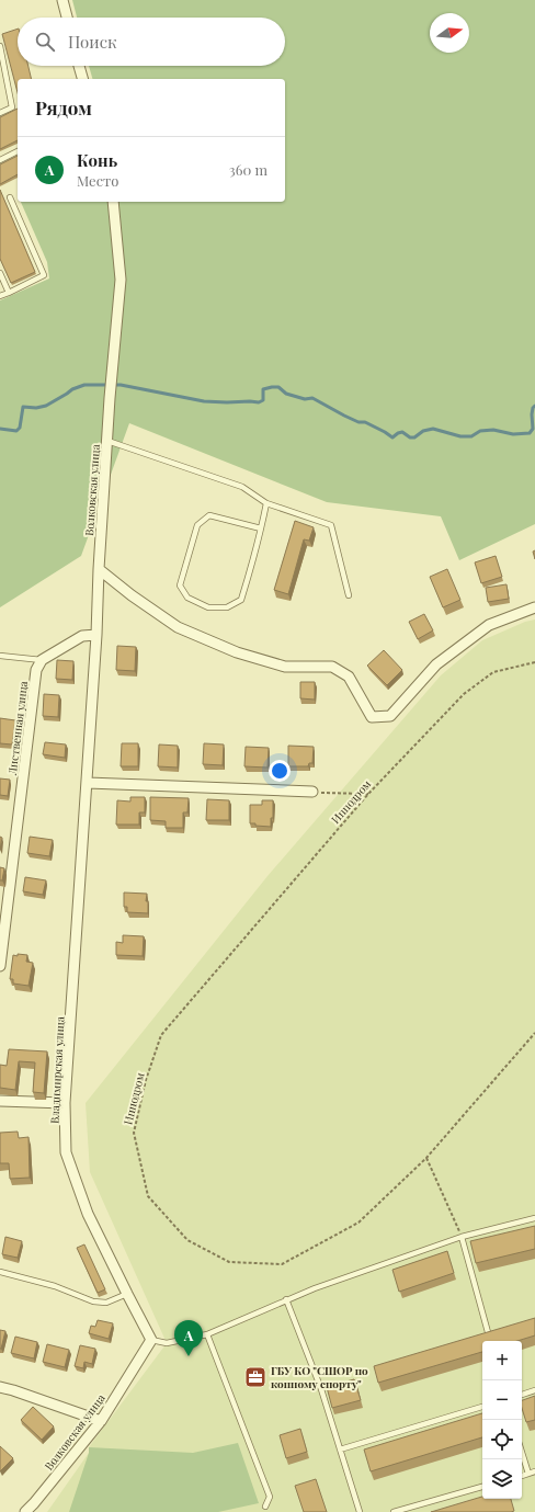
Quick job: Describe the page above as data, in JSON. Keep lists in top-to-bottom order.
{
  "streets": {
    "street": ["Волковская улица", "Лиственная улица", "Владимирская улица"],
    "path": ["Ипподром"]
  },
  "crossings": [
    ["Волковская улица", "Владимирская улица"]
  ],
  "places": {
    "office": ["ГБУ КО \"СШОР по конному спорту\""]
  },
  "north": "right",
  "page": {
    "search": "Поиск",
    "heading": "Рядом",
    "list": [
      {
        "mark": "A",
        "name": "Конь",
        "note": "Место",
        "value": "360 m"
      }
    ],
    "pins": "A",
    "map_buttons": ["+", "−"]
  }
}
